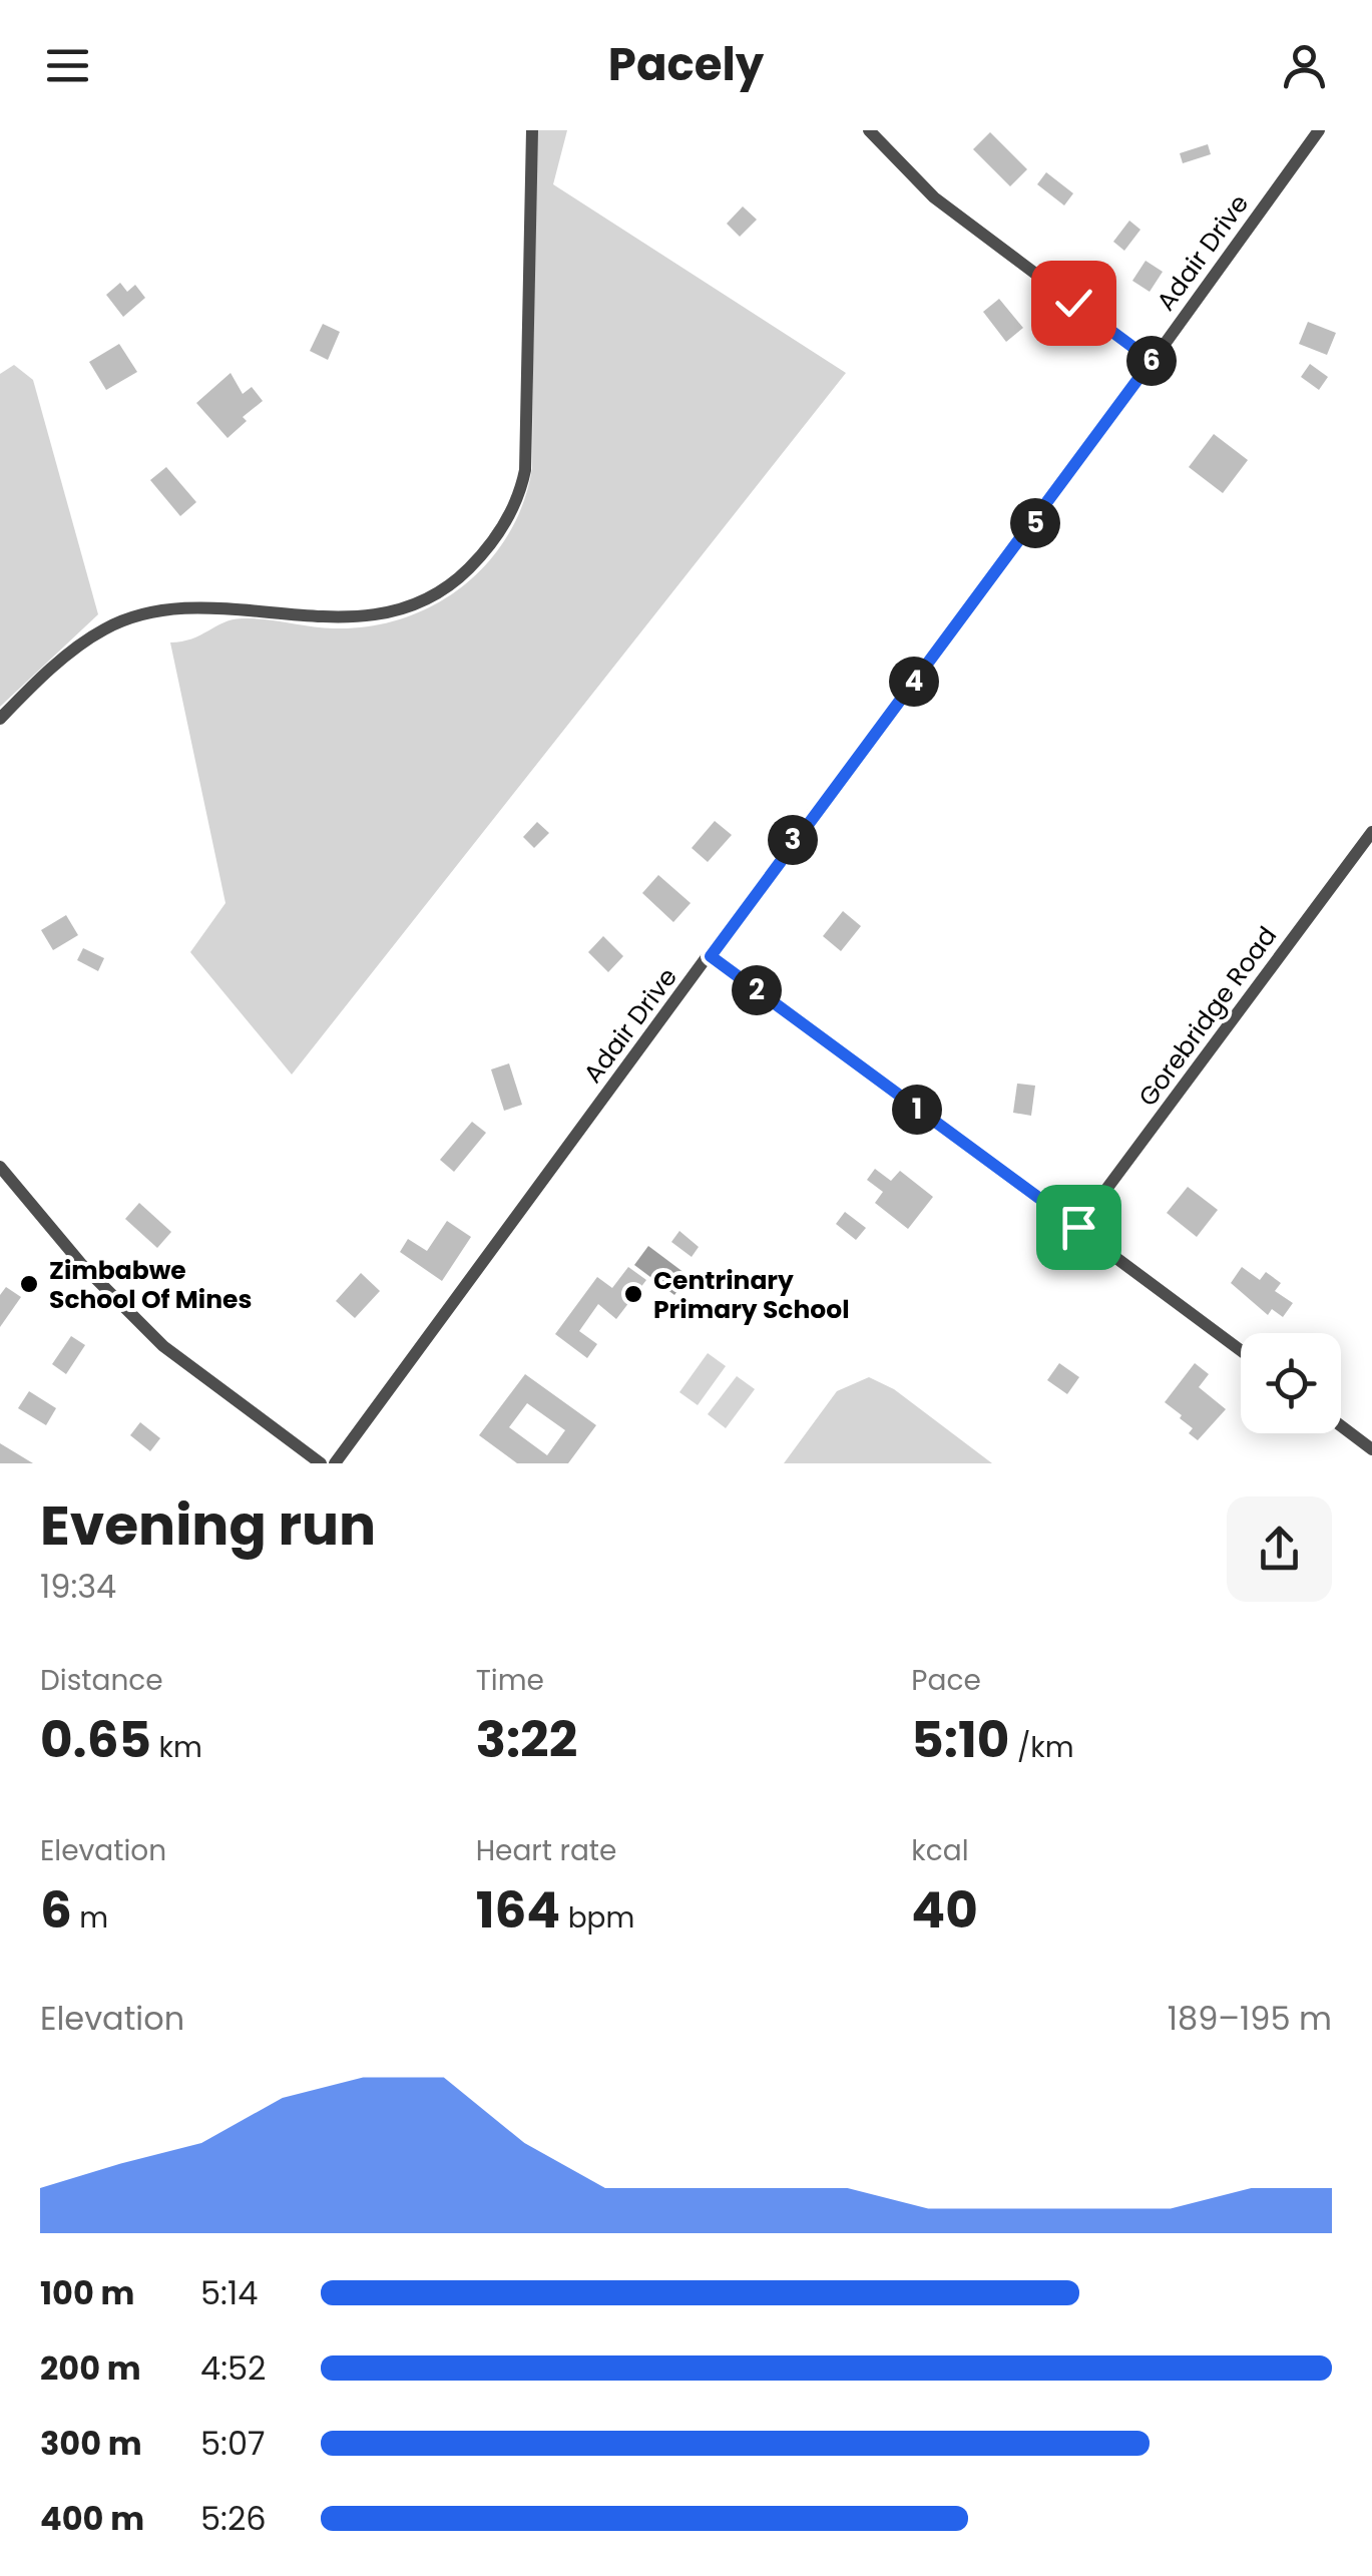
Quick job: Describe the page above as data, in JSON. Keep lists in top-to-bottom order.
{
  "streets": {
    "street": ["Adair Drive", "Gorebridge Road"]
  },
  "places": ["Zimbabwe School Of Mines", "Centrinary Primary School"],
  "page": {
    "header": "Pacely",
    "pins": [
      "6",
      "5",
      "4",
      "3",
      "2",
      "1"
    ],
    "heading": ["Evening run", "19:34"],
    "stats": [
      ["Distance", "0.65 km"],
      ["Time", "3:22"],
      ["Pace", "5:10 /km"],
      ["Elevation", "6 m"],
      ["Heart rate", "164 bpm"],
      ["kcal", "40"]
    ],
    "chart": ["Elevation", "189–195 m"],
    "list": [
      {
        "name": "100 m",
        "note": "5:14"
      },
      {
        "name": "200 m",
        "note": "4:52"
      },
      {
        "name": "300 m",
        "note": "5:07"
      },
      {
        "name": "400 m",
        "note": "5:26"
      }
    ]
  }
}
